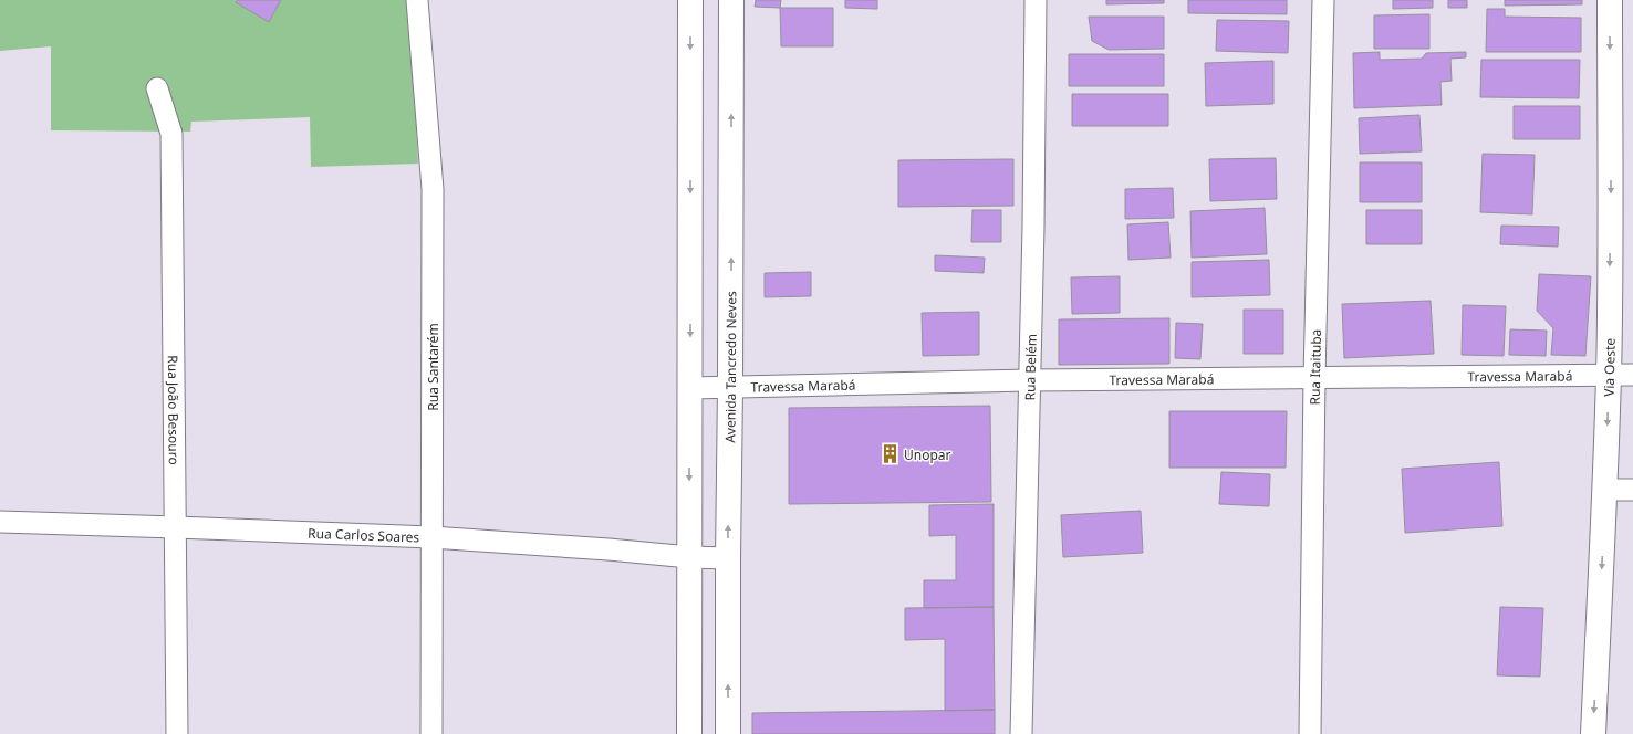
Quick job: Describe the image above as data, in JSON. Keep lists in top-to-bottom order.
{
  "streets": {
    "street": [
      "Rua Santarém",
      "Avenida Tancredo Neves",
      "Rua Belém",
      "Rua Itaituba",
      "Via Oeste",
      "Travessa Marabá",
      "Rua João Besouro",
      "Rua Carlos Soares"
    ]
  },
  "crossings": [
    ["Rua Santarém", "Rua Carlos Soares"],
    ["Avenida Tancredo Neves", "Travessa Marabá"],
    ["Avenida Tancredo Neves", "Rua Carlos Soares"],
    ["Rua Belém", "Travessa Marabá"],
    ["Rua Itaituba", "Travessa Marabá"],
    ["Via Oeste", "Travessa Marabá"],
    ["Rua João Besouro", "Rua Carlos Soares"]
  ],
  "one_way": ["Via Oeste"],
  "places": {
    "building": ["Unopar"]
  }
}
